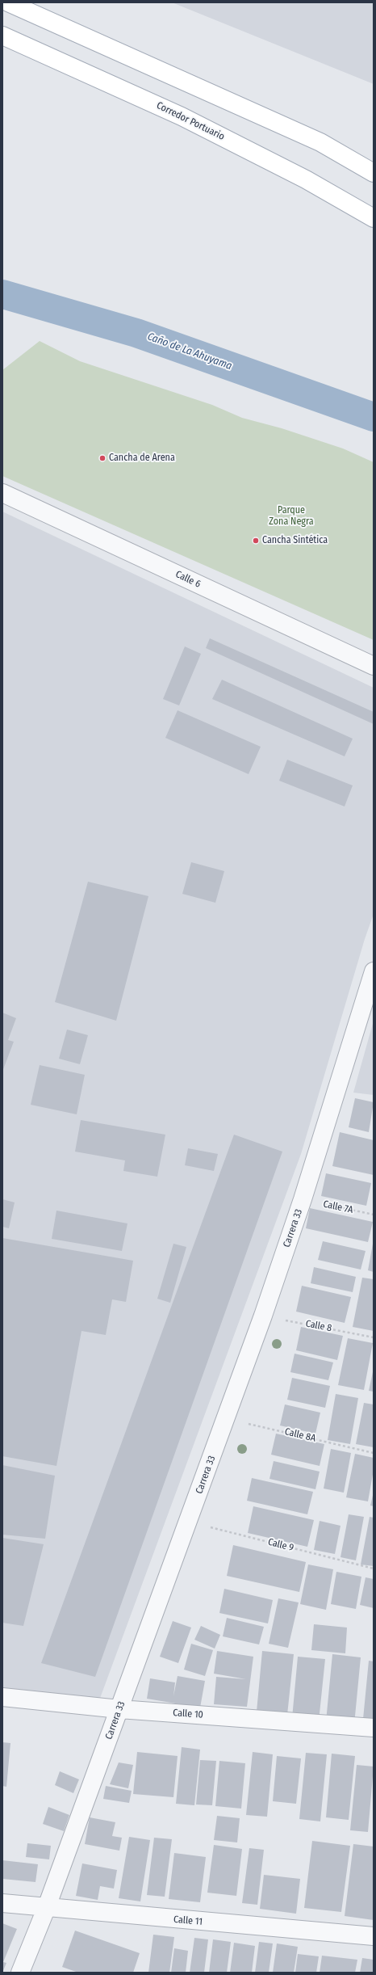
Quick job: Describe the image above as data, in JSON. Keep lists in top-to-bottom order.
{
  "streets": {
    "main road": ["Corredor Portuario"],
    "street": [
      "Calle 6",
      "Carrera 33",
      "Calle 10",
      "Calle 11"
    ],
    "path": [
      "Calle 7A",
      "Calle 8",
      "Calle 8A",
      "Calle 9"
    ]
  },
  "crossings": [
    ["Calle 7A", "Carrera 33"],
    ["Carrera 33", "Calle 8"],
    ["Carrera 33", "Calle 8A"],
    ["Carrera 33", "Calle 9"],
    ["Carrera 33", "Calle 10"],
    ["Carrera 33", "Calle 11"]
  ],
  "water": ["Caño de La Ahuyama"],
  "parks": ["Parque Zona Negra"],
  "places": ["Cancha de Arena", "Cancha Sintética"]
}
